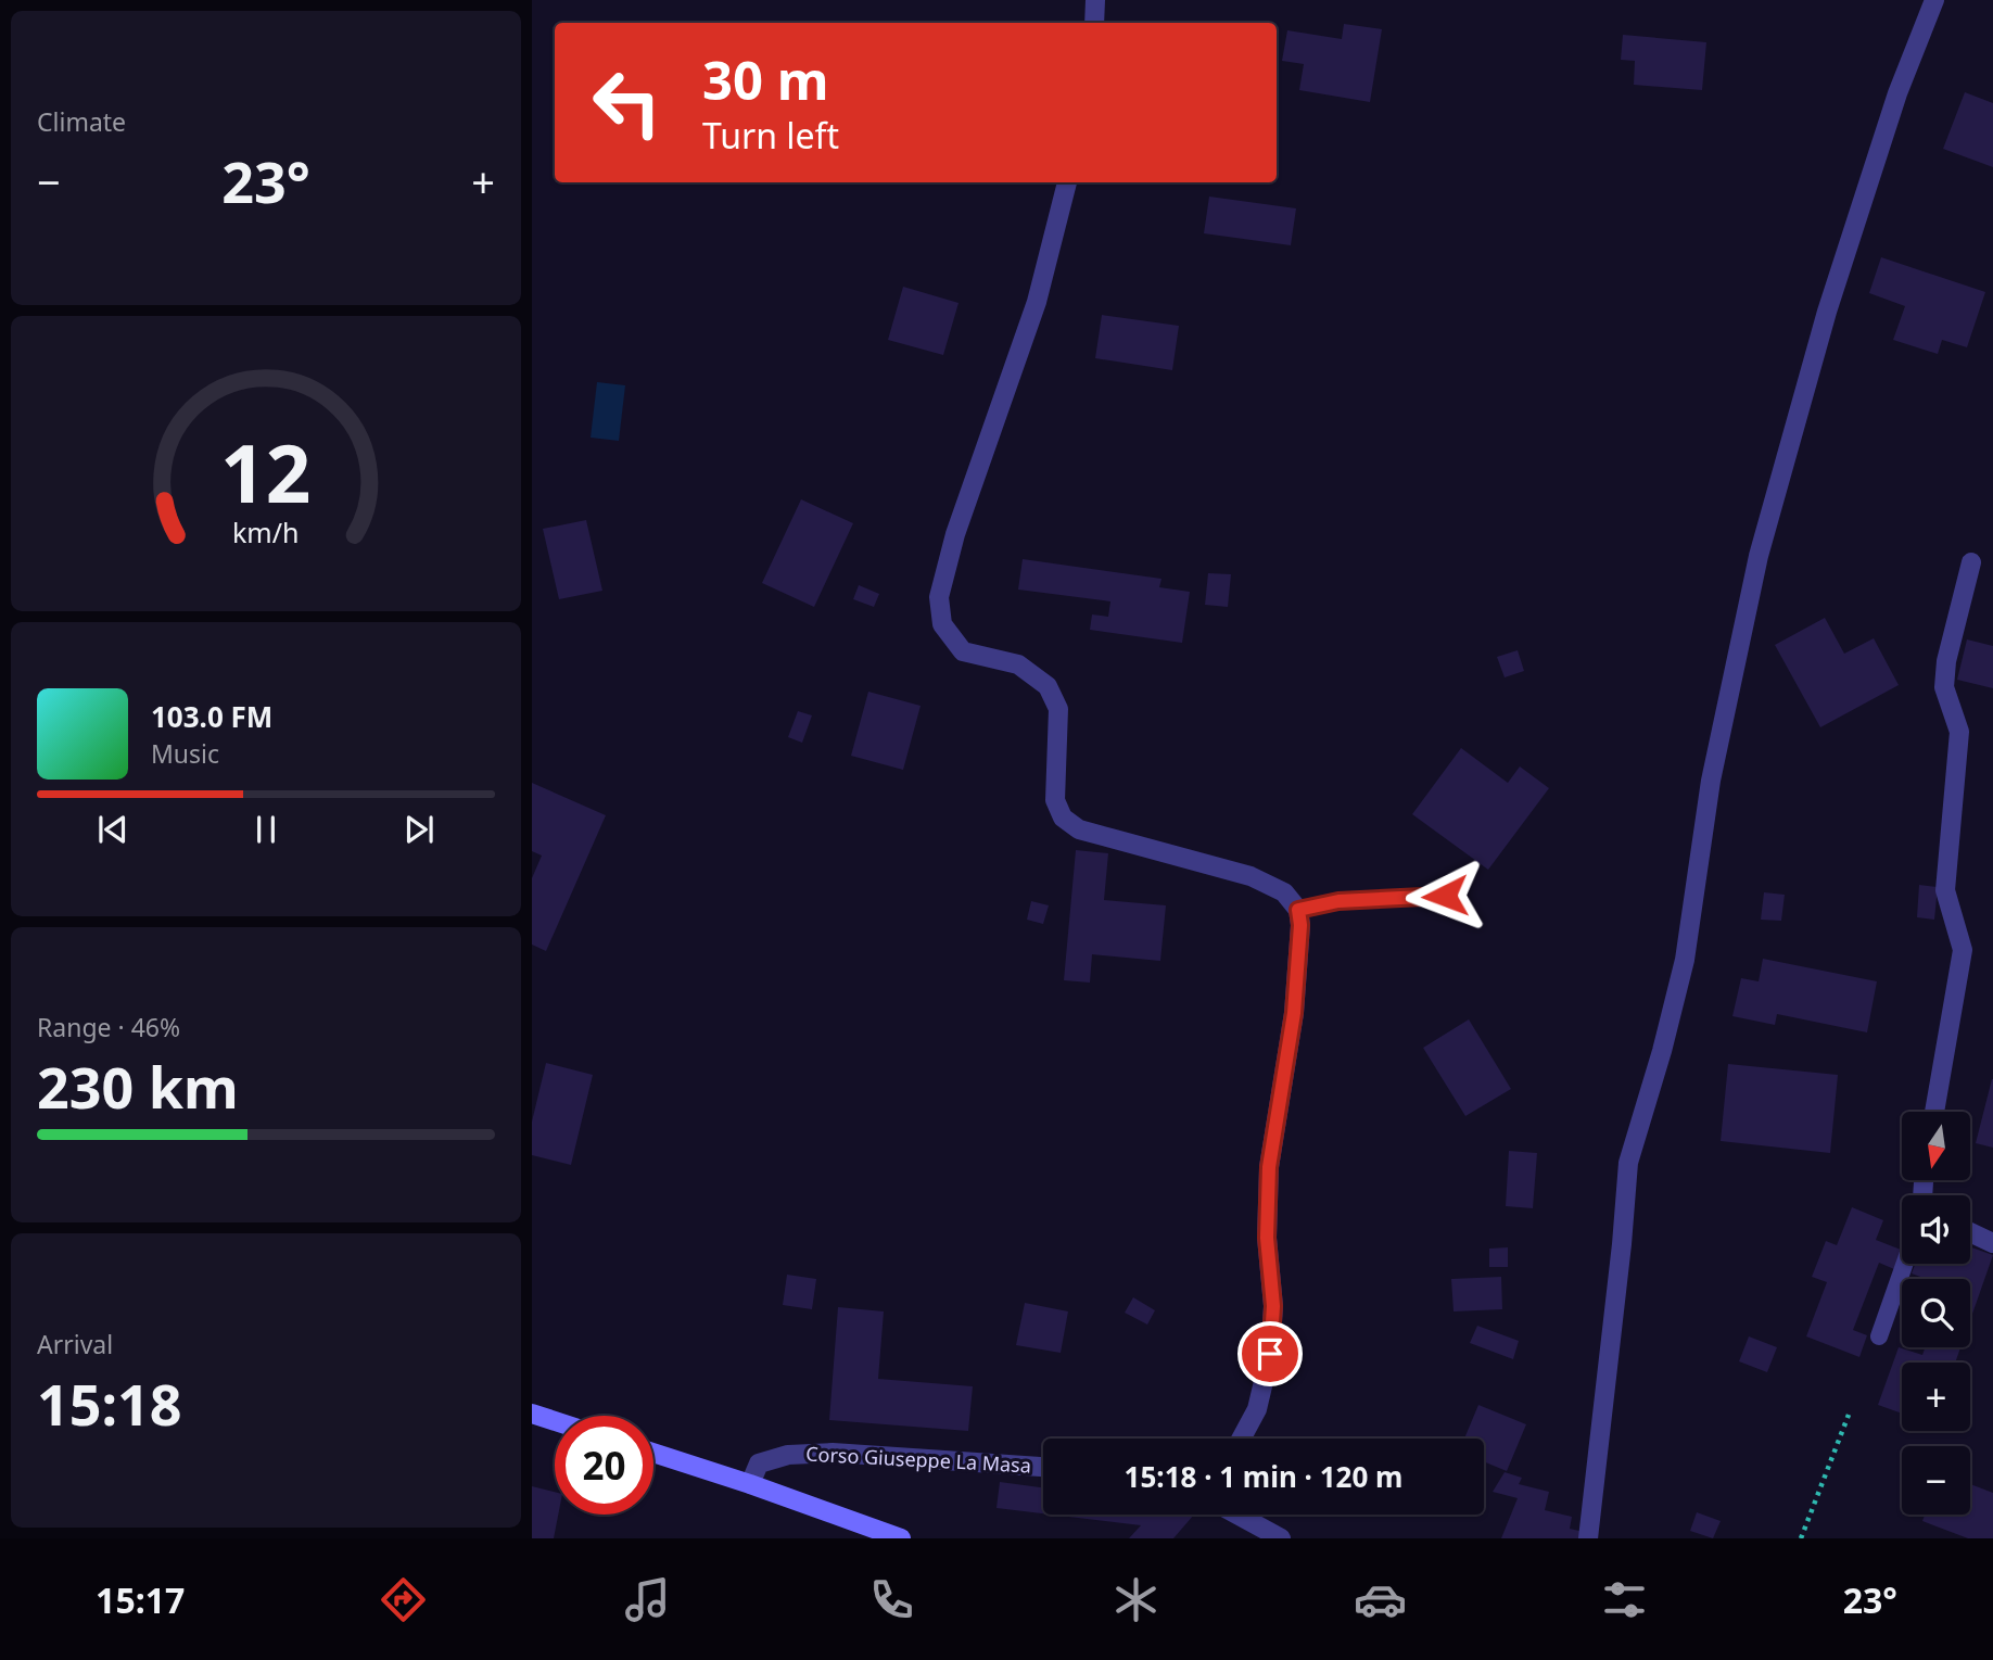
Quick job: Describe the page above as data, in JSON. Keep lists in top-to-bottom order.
{
  "streets": {
    "street": ["Corso Giuseppe La Masa"]
  },
  "north": "bottom",
  "page": {
    "tile": [
      "Climate",
      ["Range · 46%", "230 km"],
      ["Arrival", "15:18"]
    ],
    "turn": ["30 m", "Turn left"],
    "heat": ["−", "23°", "+"],
    "song": ["103.0 FM", "Music"],
    "map_buttons": ["+", "−"],
    "limit": "20",
    "trip": "15:18 · 1 min · 120 m",
    "tabs": ["15:17", "23°"],
    "gauge": ["12", "km/h"]
  }
}
